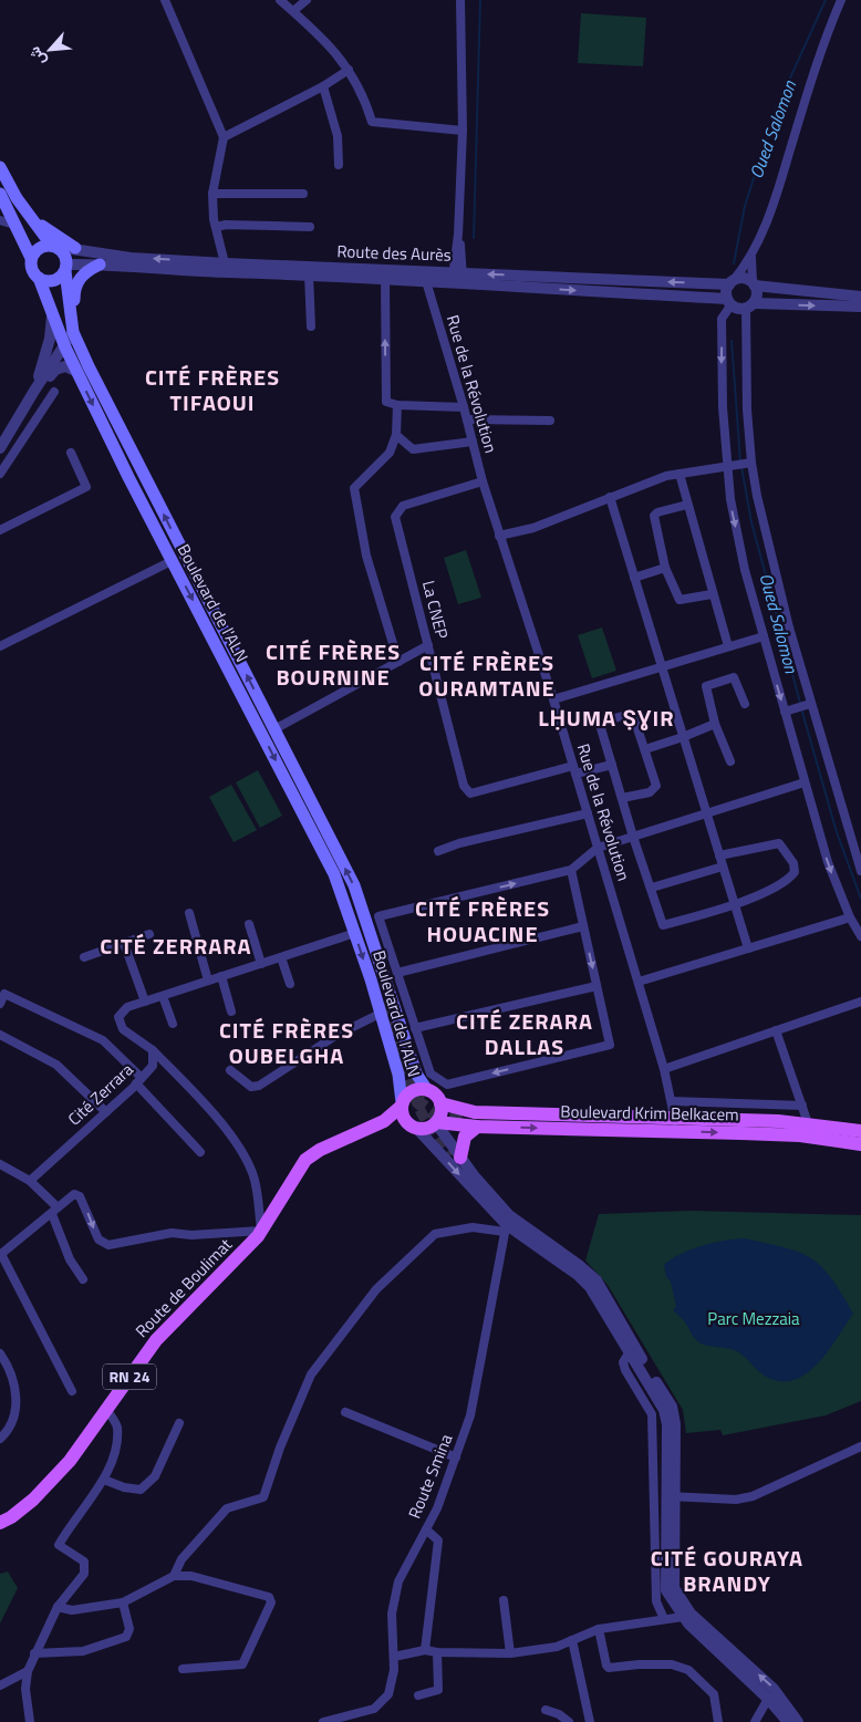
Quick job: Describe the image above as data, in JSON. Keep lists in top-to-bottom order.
{
  "streets": {
    "main road": [
      "Boulevard de l'ALN",
      "Boulevard Krim Belkacem",
      "Route de Boulimat",
      "RN 24"
    ],
    "street": [
      "Route des Aurès",
      "Rue de la Révolution",
      "La CNEP",
      "Cité Zerrara",
      "Route Smina"
    ]
  },
  "crossings": [
    ["Route des Aurès", "Rue de la Révolution"],
    ["Route des Aurès", "Boulevard de l'ALN"],
    ["Rue de la Révolution", "La CNEP"],
    ["Rue de la Révolution", "Boulevard Krim Belkacem"],
    ["Boulevard de l'ALN", "Cité Zerrara"],
    ["Boulevard de l'ALN", "Boulevard Krim Belkacem"],
    ["Boulevard de l'ALN", "Route de Boulimat"],
    ["Boulevard Krim Belkacem", "Route de Boulimat"]
  ],
  "districts": [
    "CITÉ FRÈRES TIFAOUI",
    "CITÉ FRÈRES BOURNINE",
    "CITÉ FRÈRES OURAMTANE",
    "LḤUMA ṢƔIR",
    "CITÉ FRÈRES HOUACINE",
    "CITÉ ZERRARA",
    "CITÉ ZERARA DALLAS",
    "CITÉ FRÈRES OUBELGHA",
    "CITÉ GOURAYA BRANDY"
  ],
  "water": ["Oued Salomon"],
  "parks": ["Parc Mezzaia"],
  "north": "bottom left"
}
